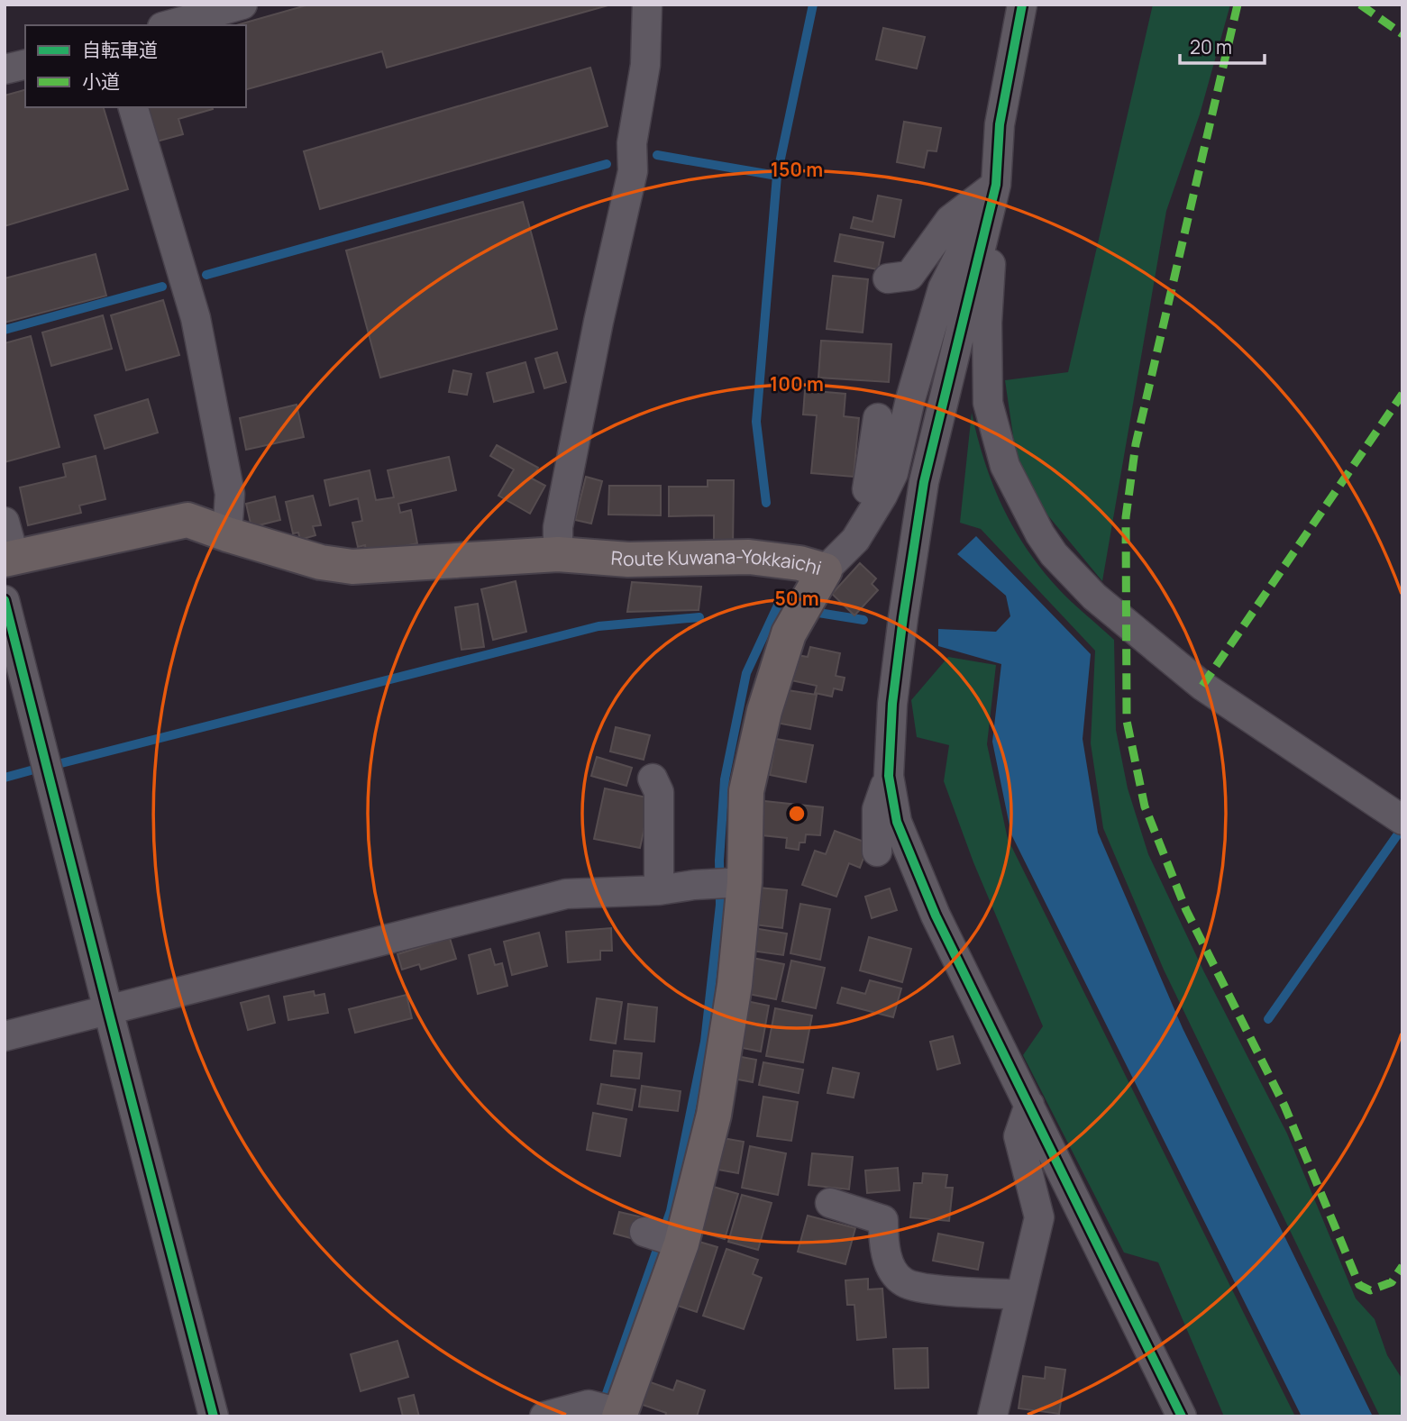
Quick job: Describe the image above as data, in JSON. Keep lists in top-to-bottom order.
{
  "streets": {
    "main road": ["Route Kuwana-Yokkaichi"]
  },
  "legend": ["自転車道", "小道"],
  "scale_bar": "20 m",
  "rings": ["150 m", "100 m", "50 m"]
}
